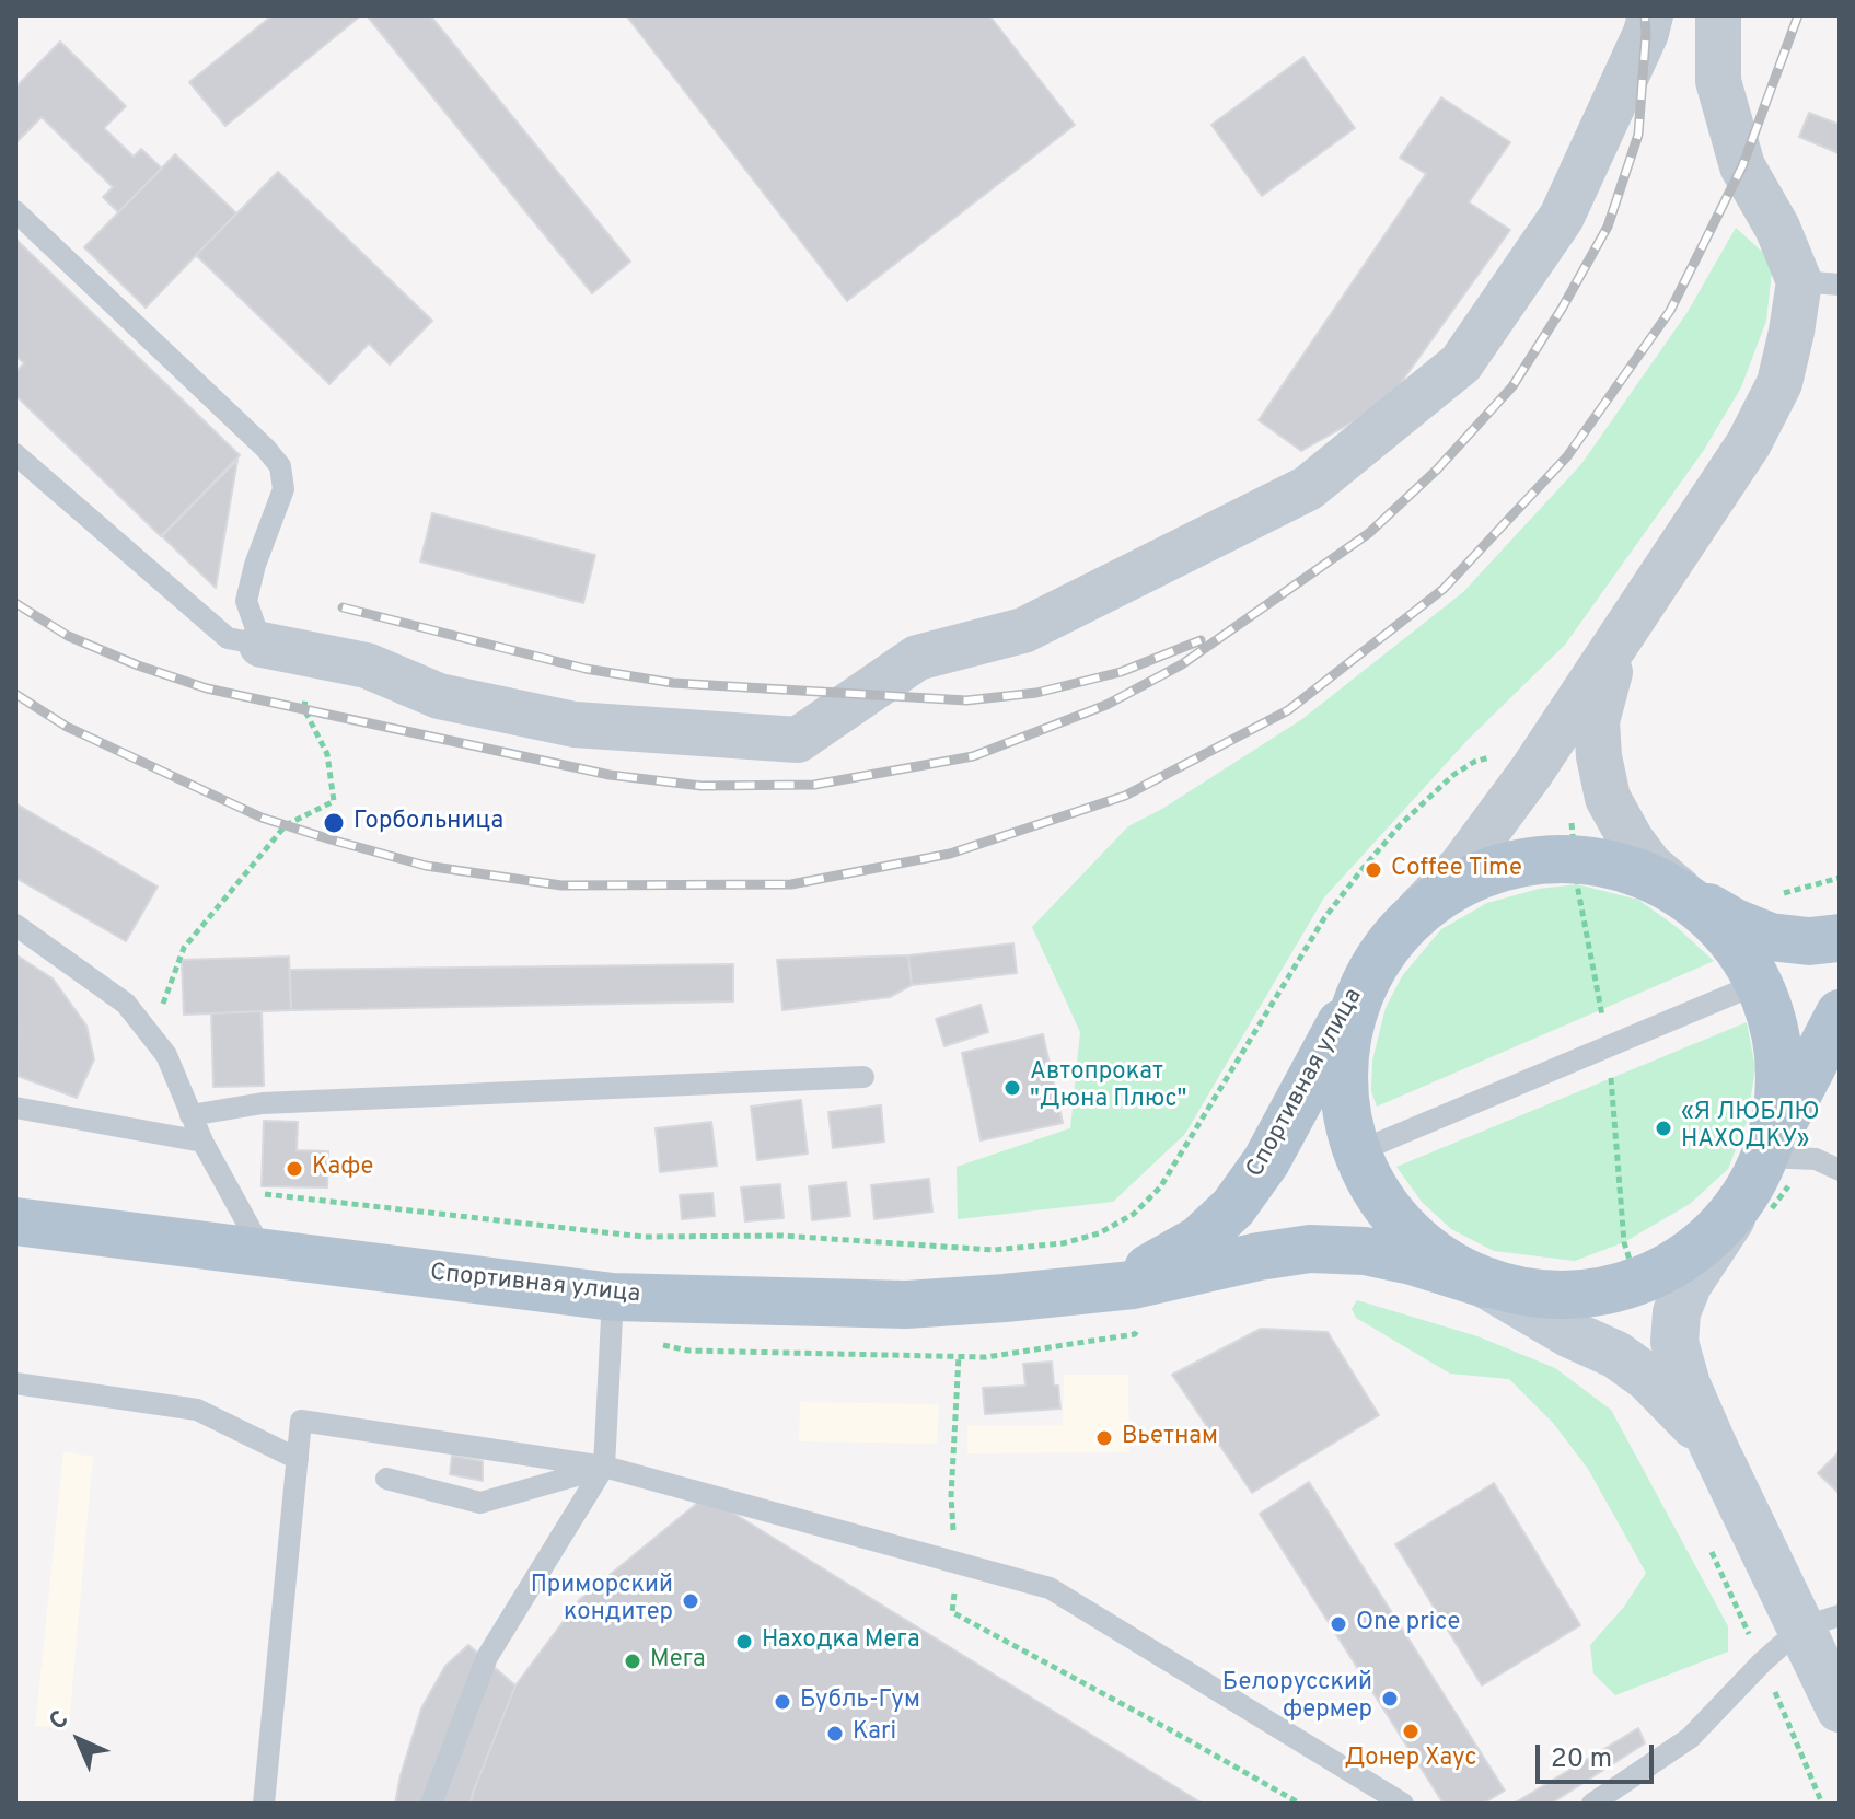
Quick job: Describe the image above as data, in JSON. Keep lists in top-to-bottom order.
{
  "streets": {
    "main road": ["Спортивная улица"]
  },
  "places": [
    "Горбольница",
    "Coffee Time",
    "Автопрокат \"Дюна Плюс\"",
    "«Я ЛЮБЛЮ НАХОДКУ»",
    "Кафе",
    "Вьетнам",
    "Приморский кондитер",
    "One price",
    "Находка Мега",
    "Мега",
    "Белорусский фермер",
    "Бубль-Гум",
    "Донер Хаус",
    "Kari"
  ],
  "scale_bar": "20 m",
  "north": "top left"
}
